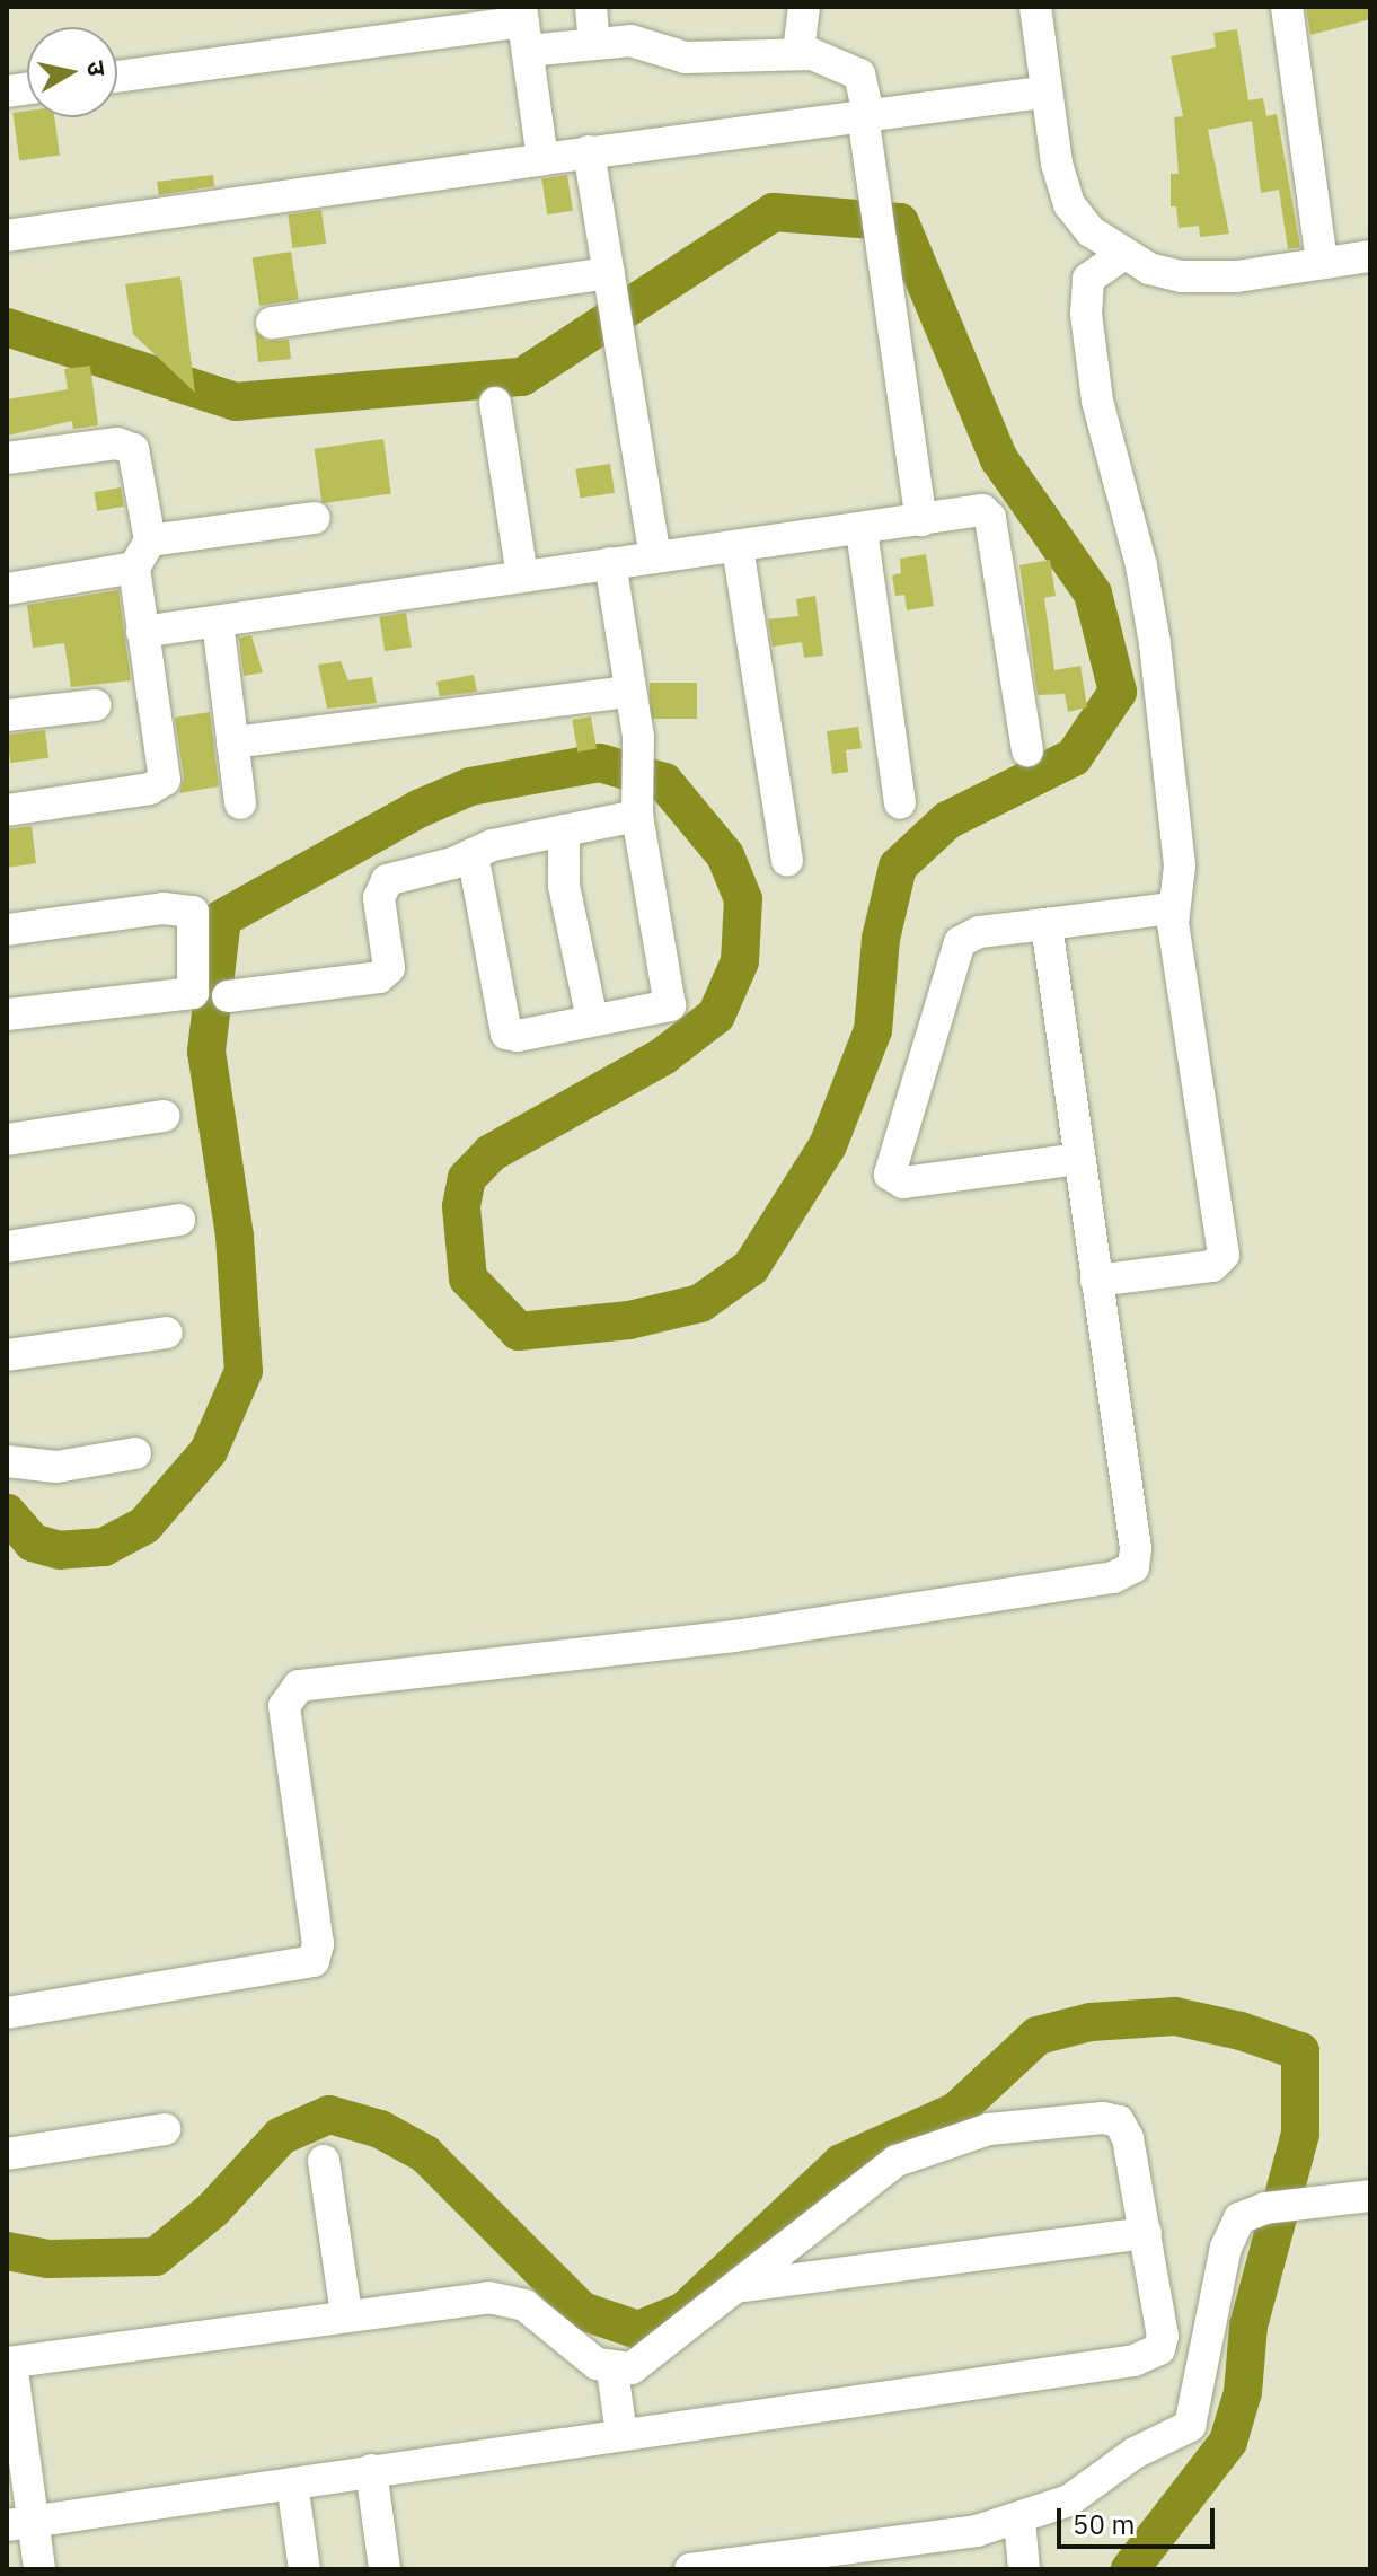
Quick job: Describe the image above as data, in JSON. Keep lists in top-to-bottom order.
{
  "scale_bar": "50 m",
  "north": "right"
}
